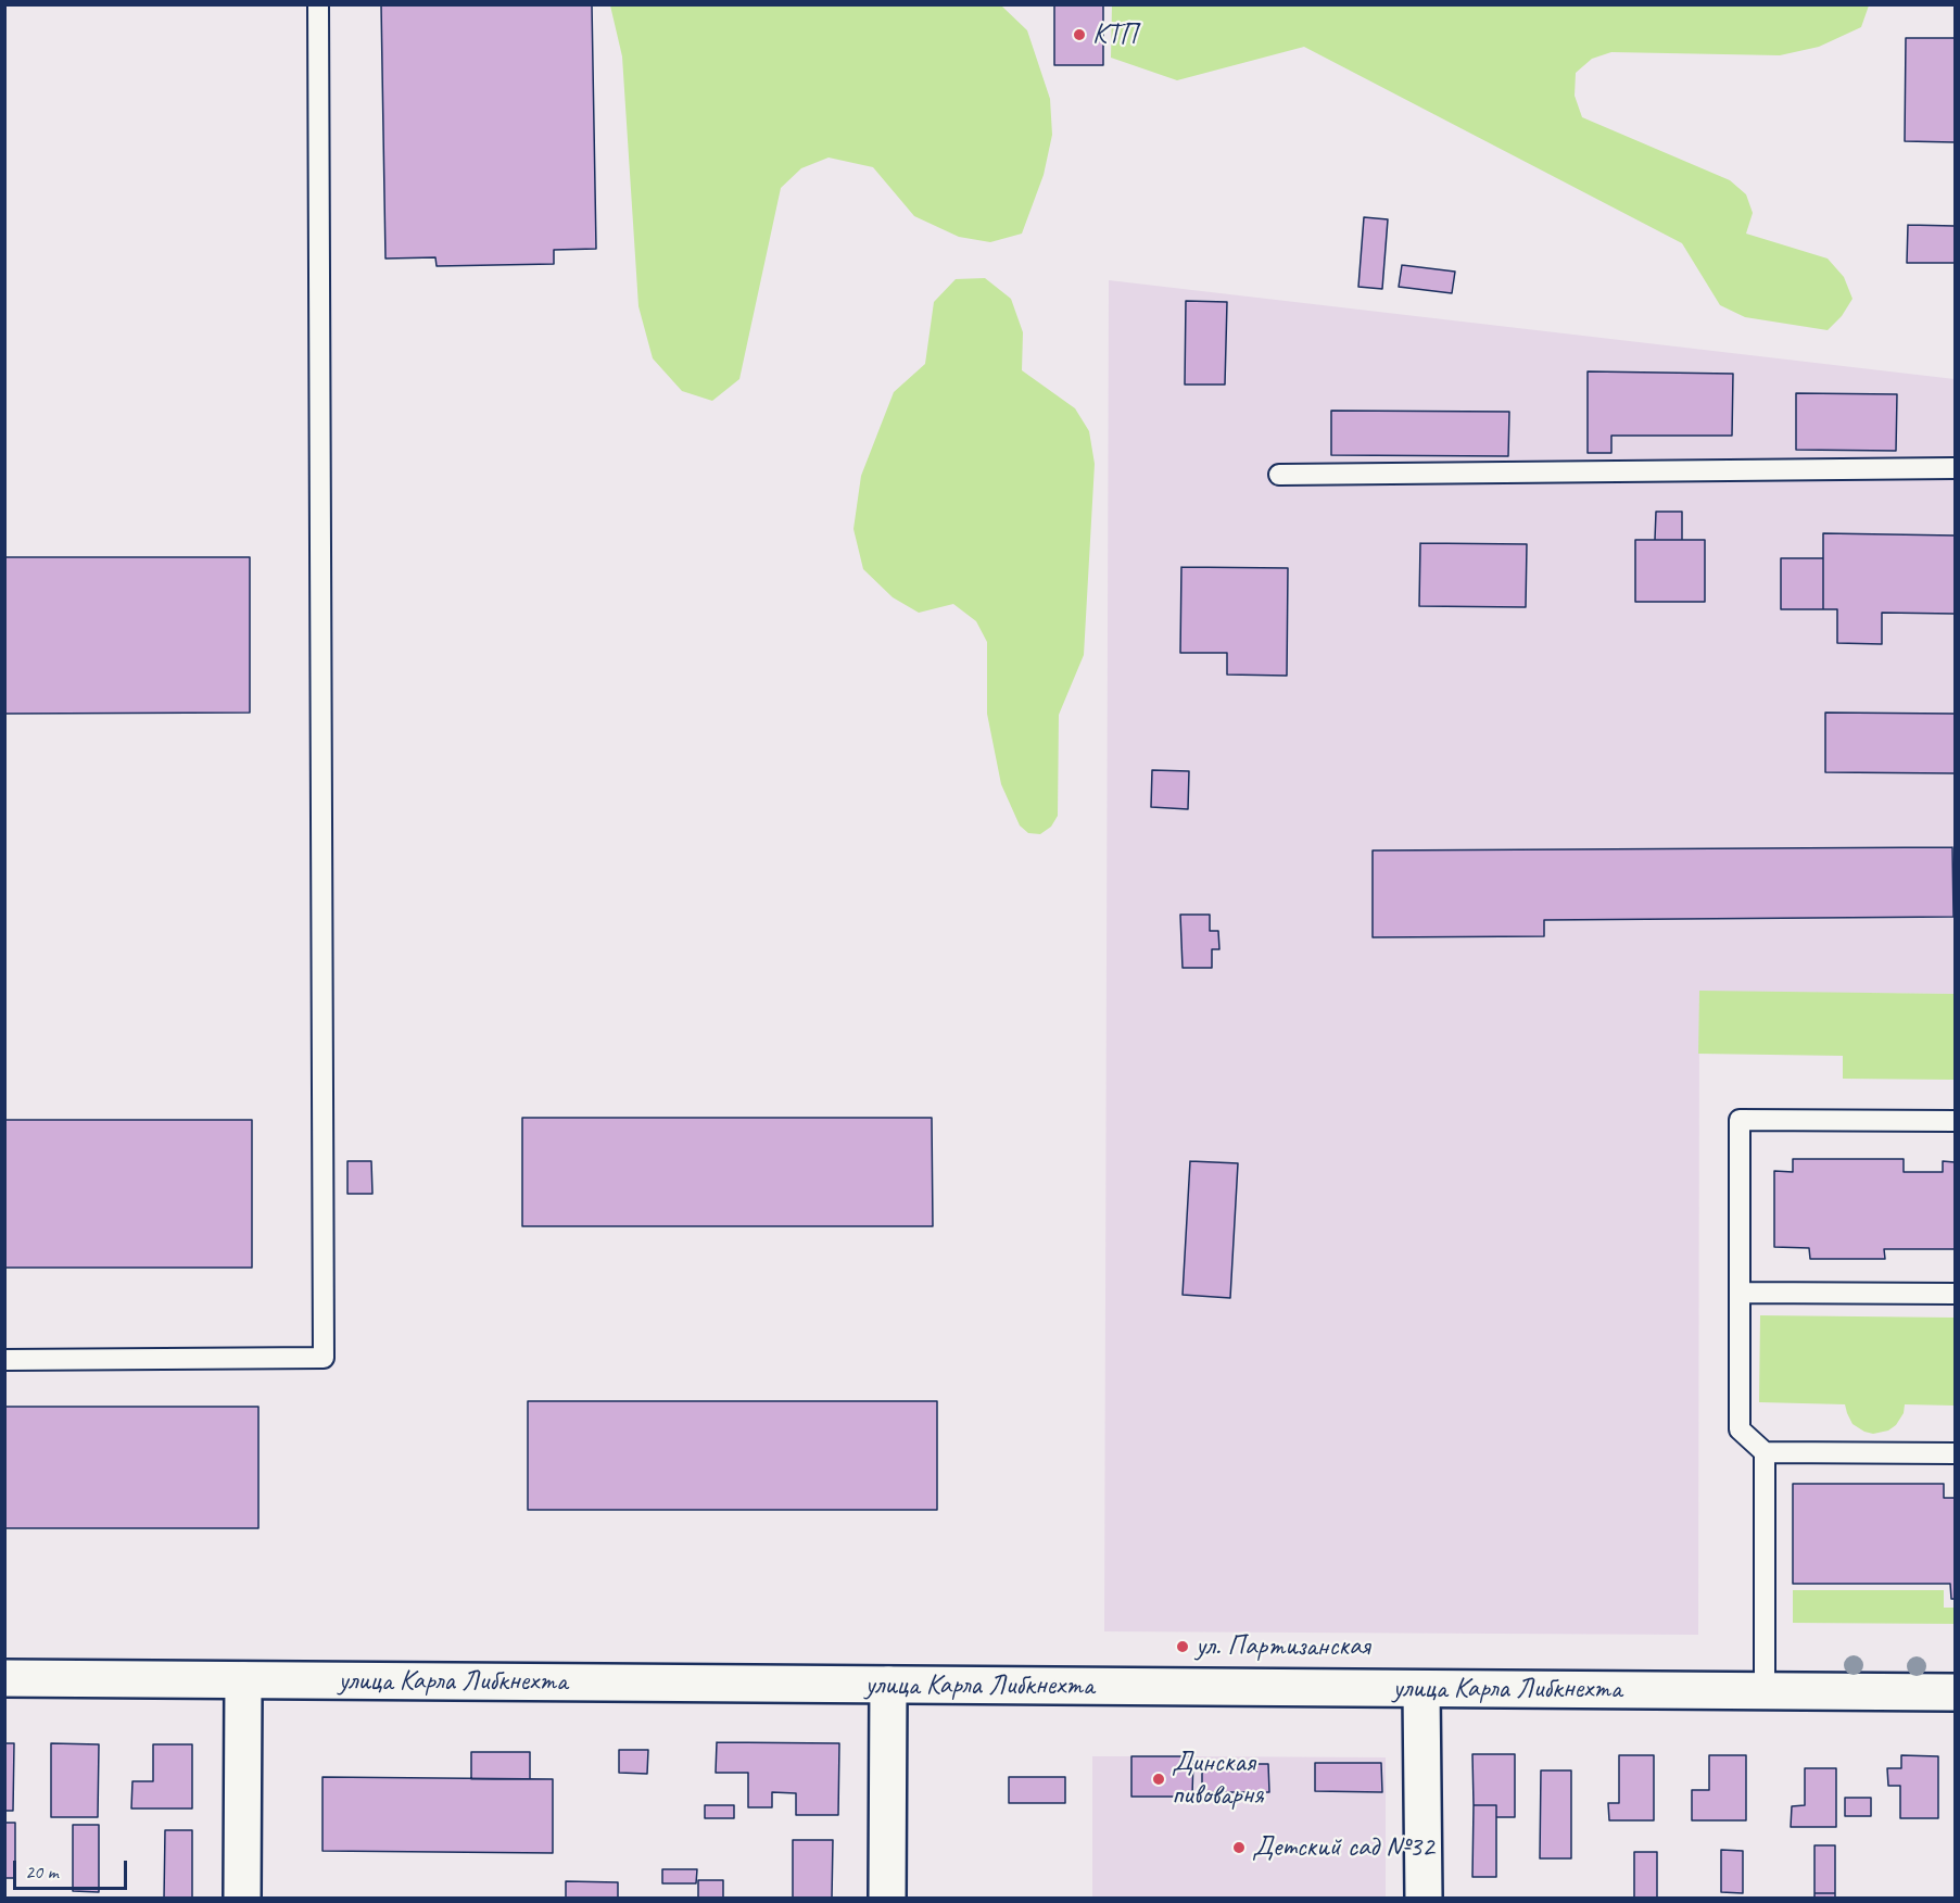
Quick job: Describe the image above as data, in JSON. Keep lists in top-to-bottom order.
{
  "streets": {
    "street": ["улица Карла Либкнехта"]
  },
  "places": [
    "КТП",
    "ул. Партизанская",
    "Динская пивоварня",
    "Детский сад №32"
  ],
  "scale_bar": "20 m"
}
